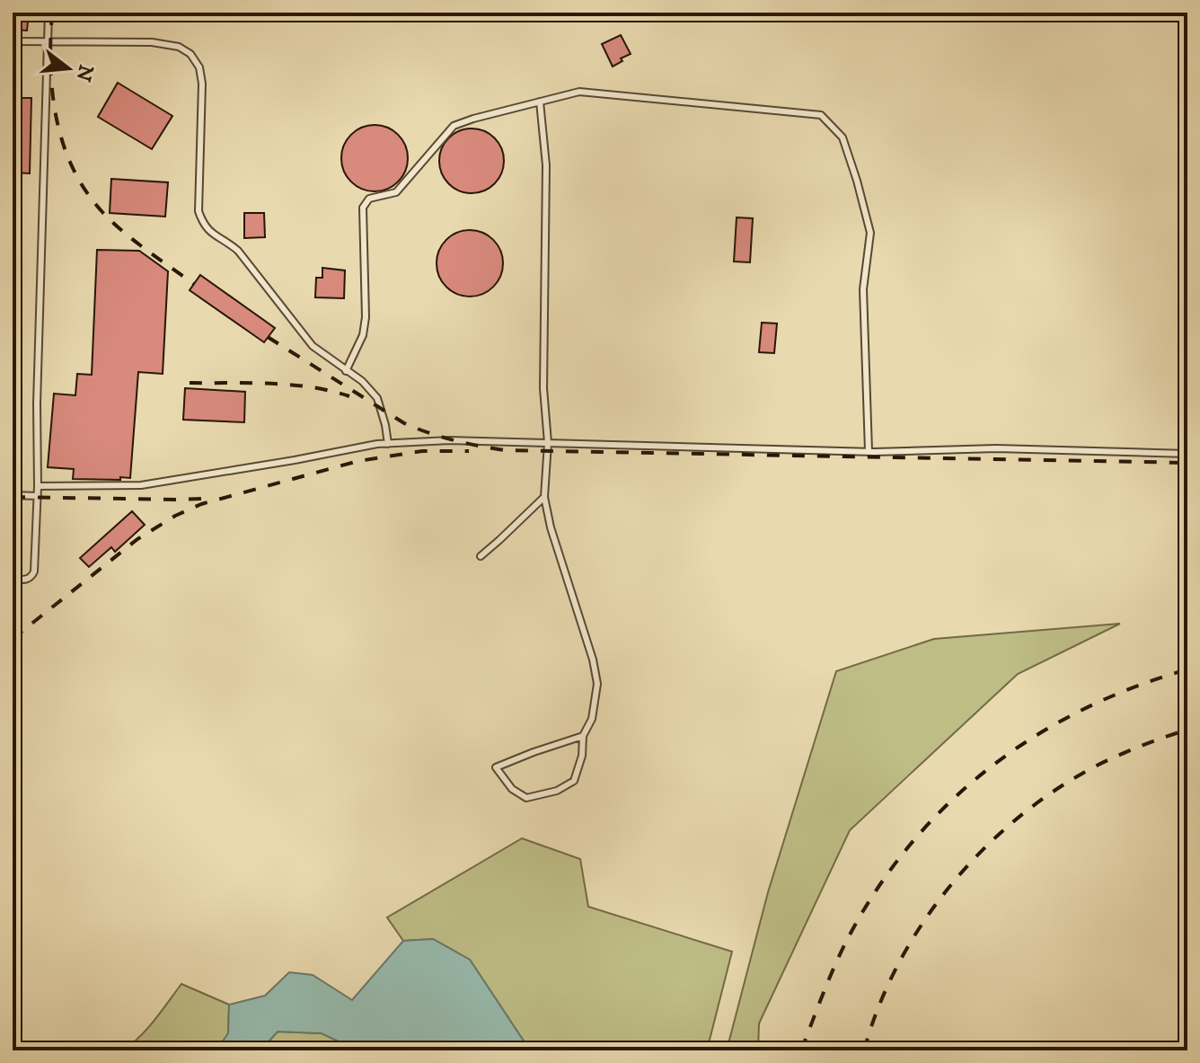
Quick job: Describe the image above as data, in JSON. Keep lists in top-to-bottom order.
{
  "north": "right"
}
